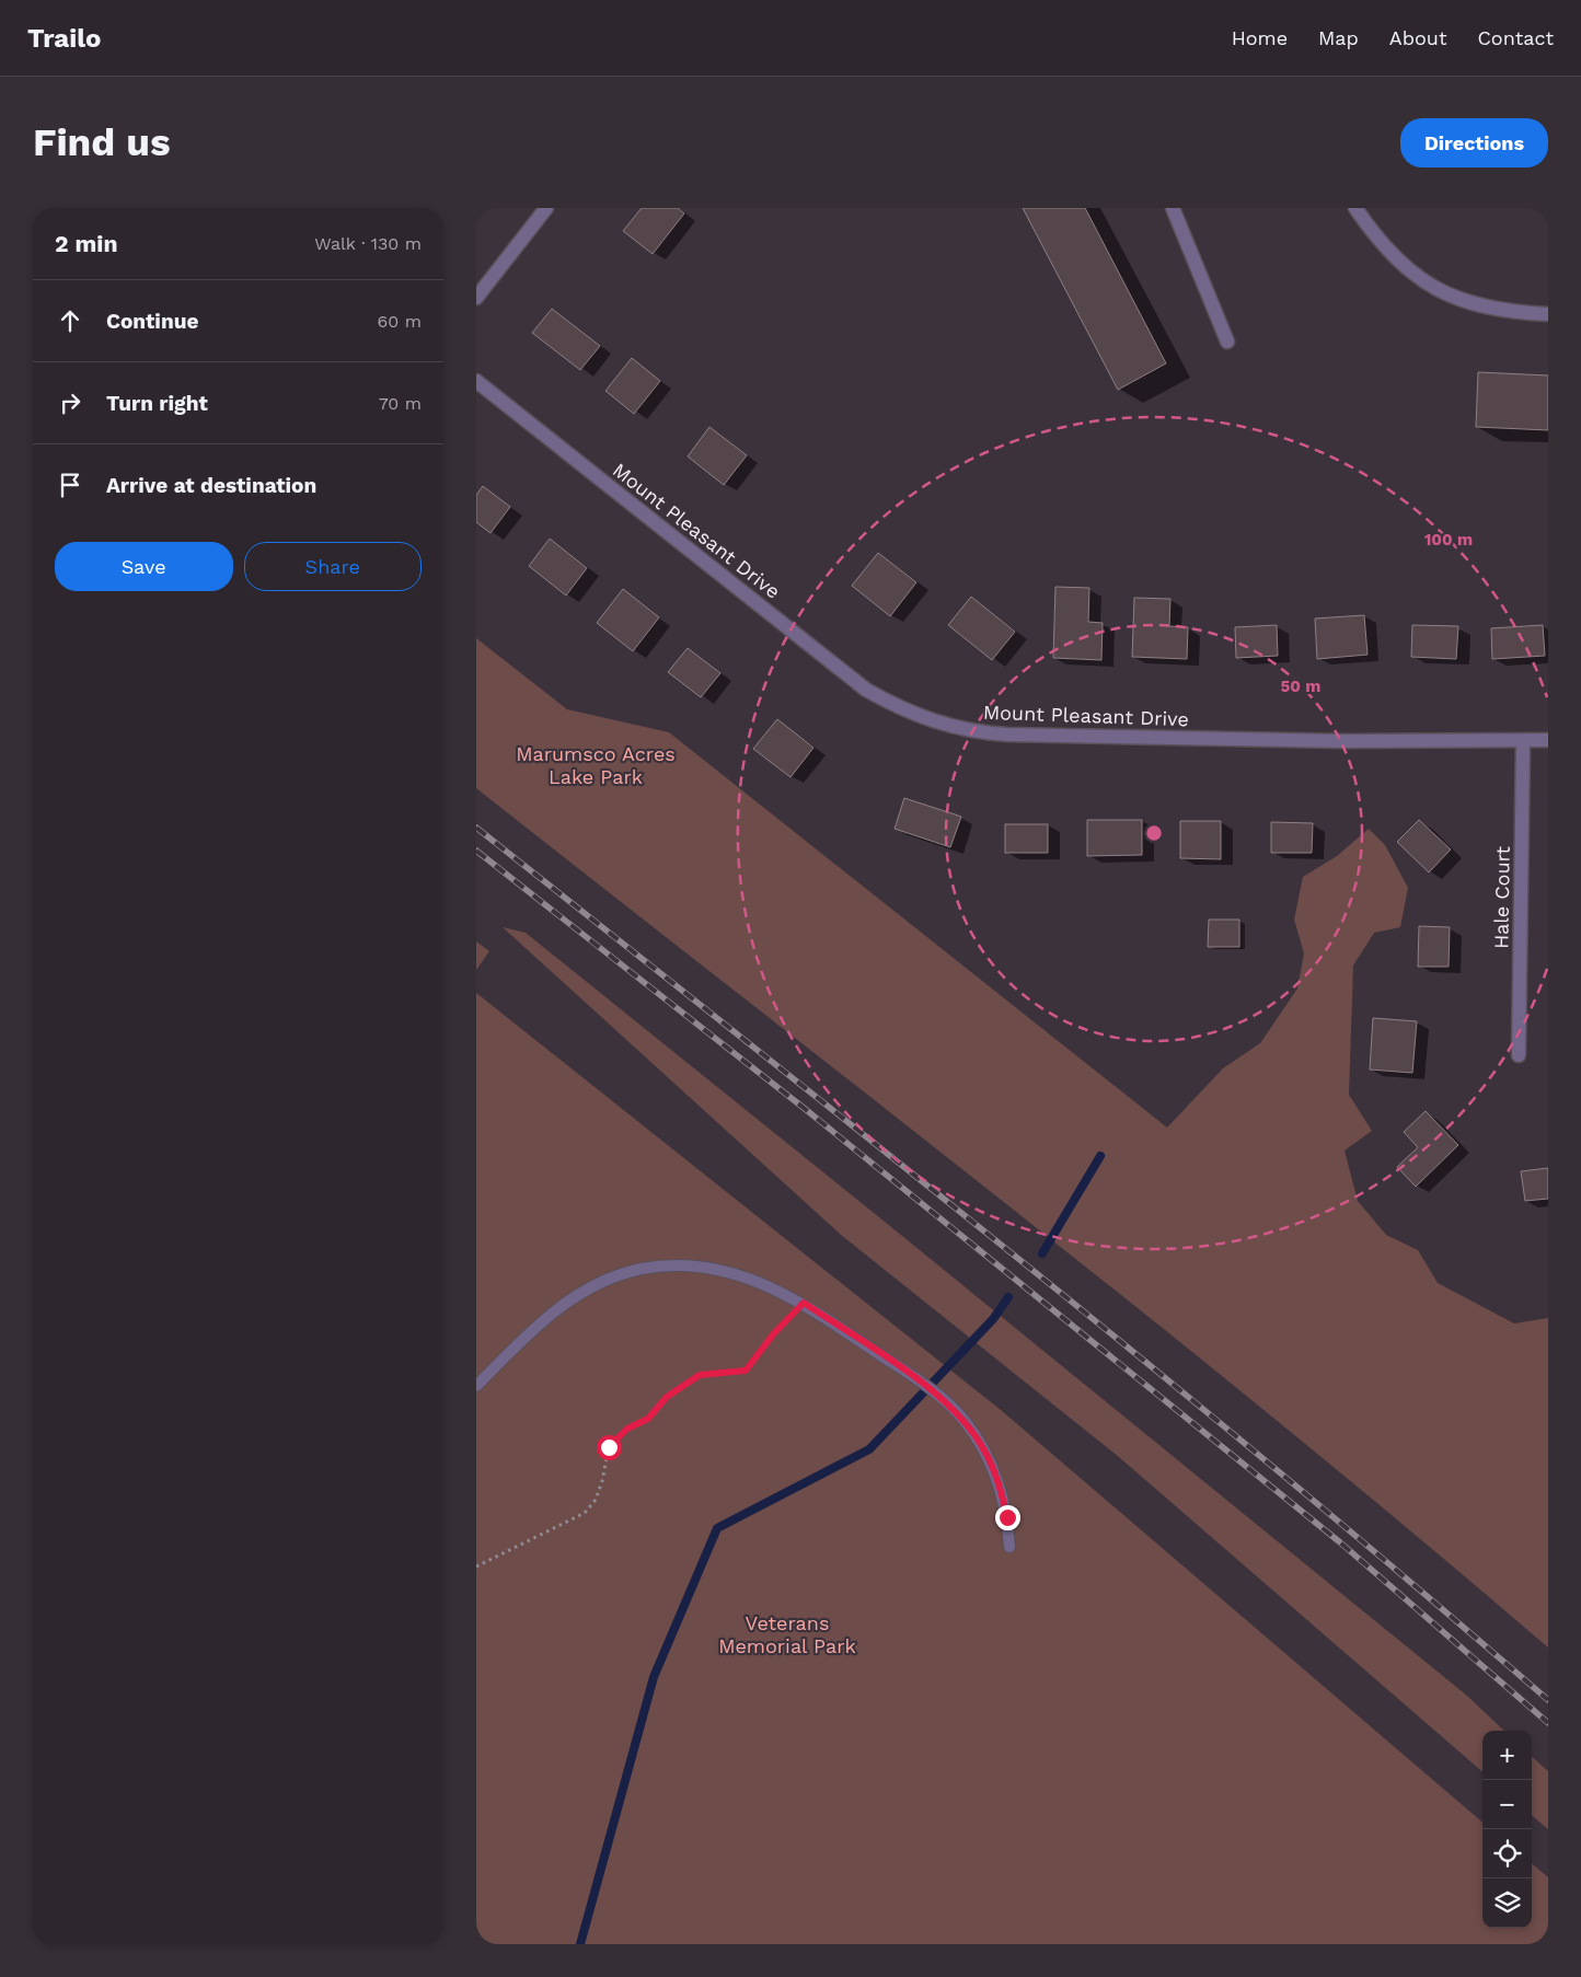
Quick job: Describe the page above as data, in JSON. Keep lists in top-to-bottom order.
{
  "streets": {
    "street": ["Mount Pleasant Drive", "Hale Court"]
  },
  "crossings": [
    ["Mount Pleasant Drive", "Hale Court"]
  ],
  "parks": ["Marumsco Acres Lake Park", "Veterans Memorial Park"],
  "page": {
    "header": "Trailo",
    "nav": [
      "Home",
      "Map",
      "About",
      "Contact"
    ],
    "buttons": [
      "Directions",
      ["Save", "Share"]
    ],
    "title": "Find us",
    "heading": ["2 min", "Walk · 130 m"],
    "list": [
      ["Continue", "60 m"],
      ["Turn right", "70 m"],
      "Arrive at destination"
    ],
    "map_buttons": ["+", "−"]
  },
  "rings": ["100 m", "50 m"]
}
